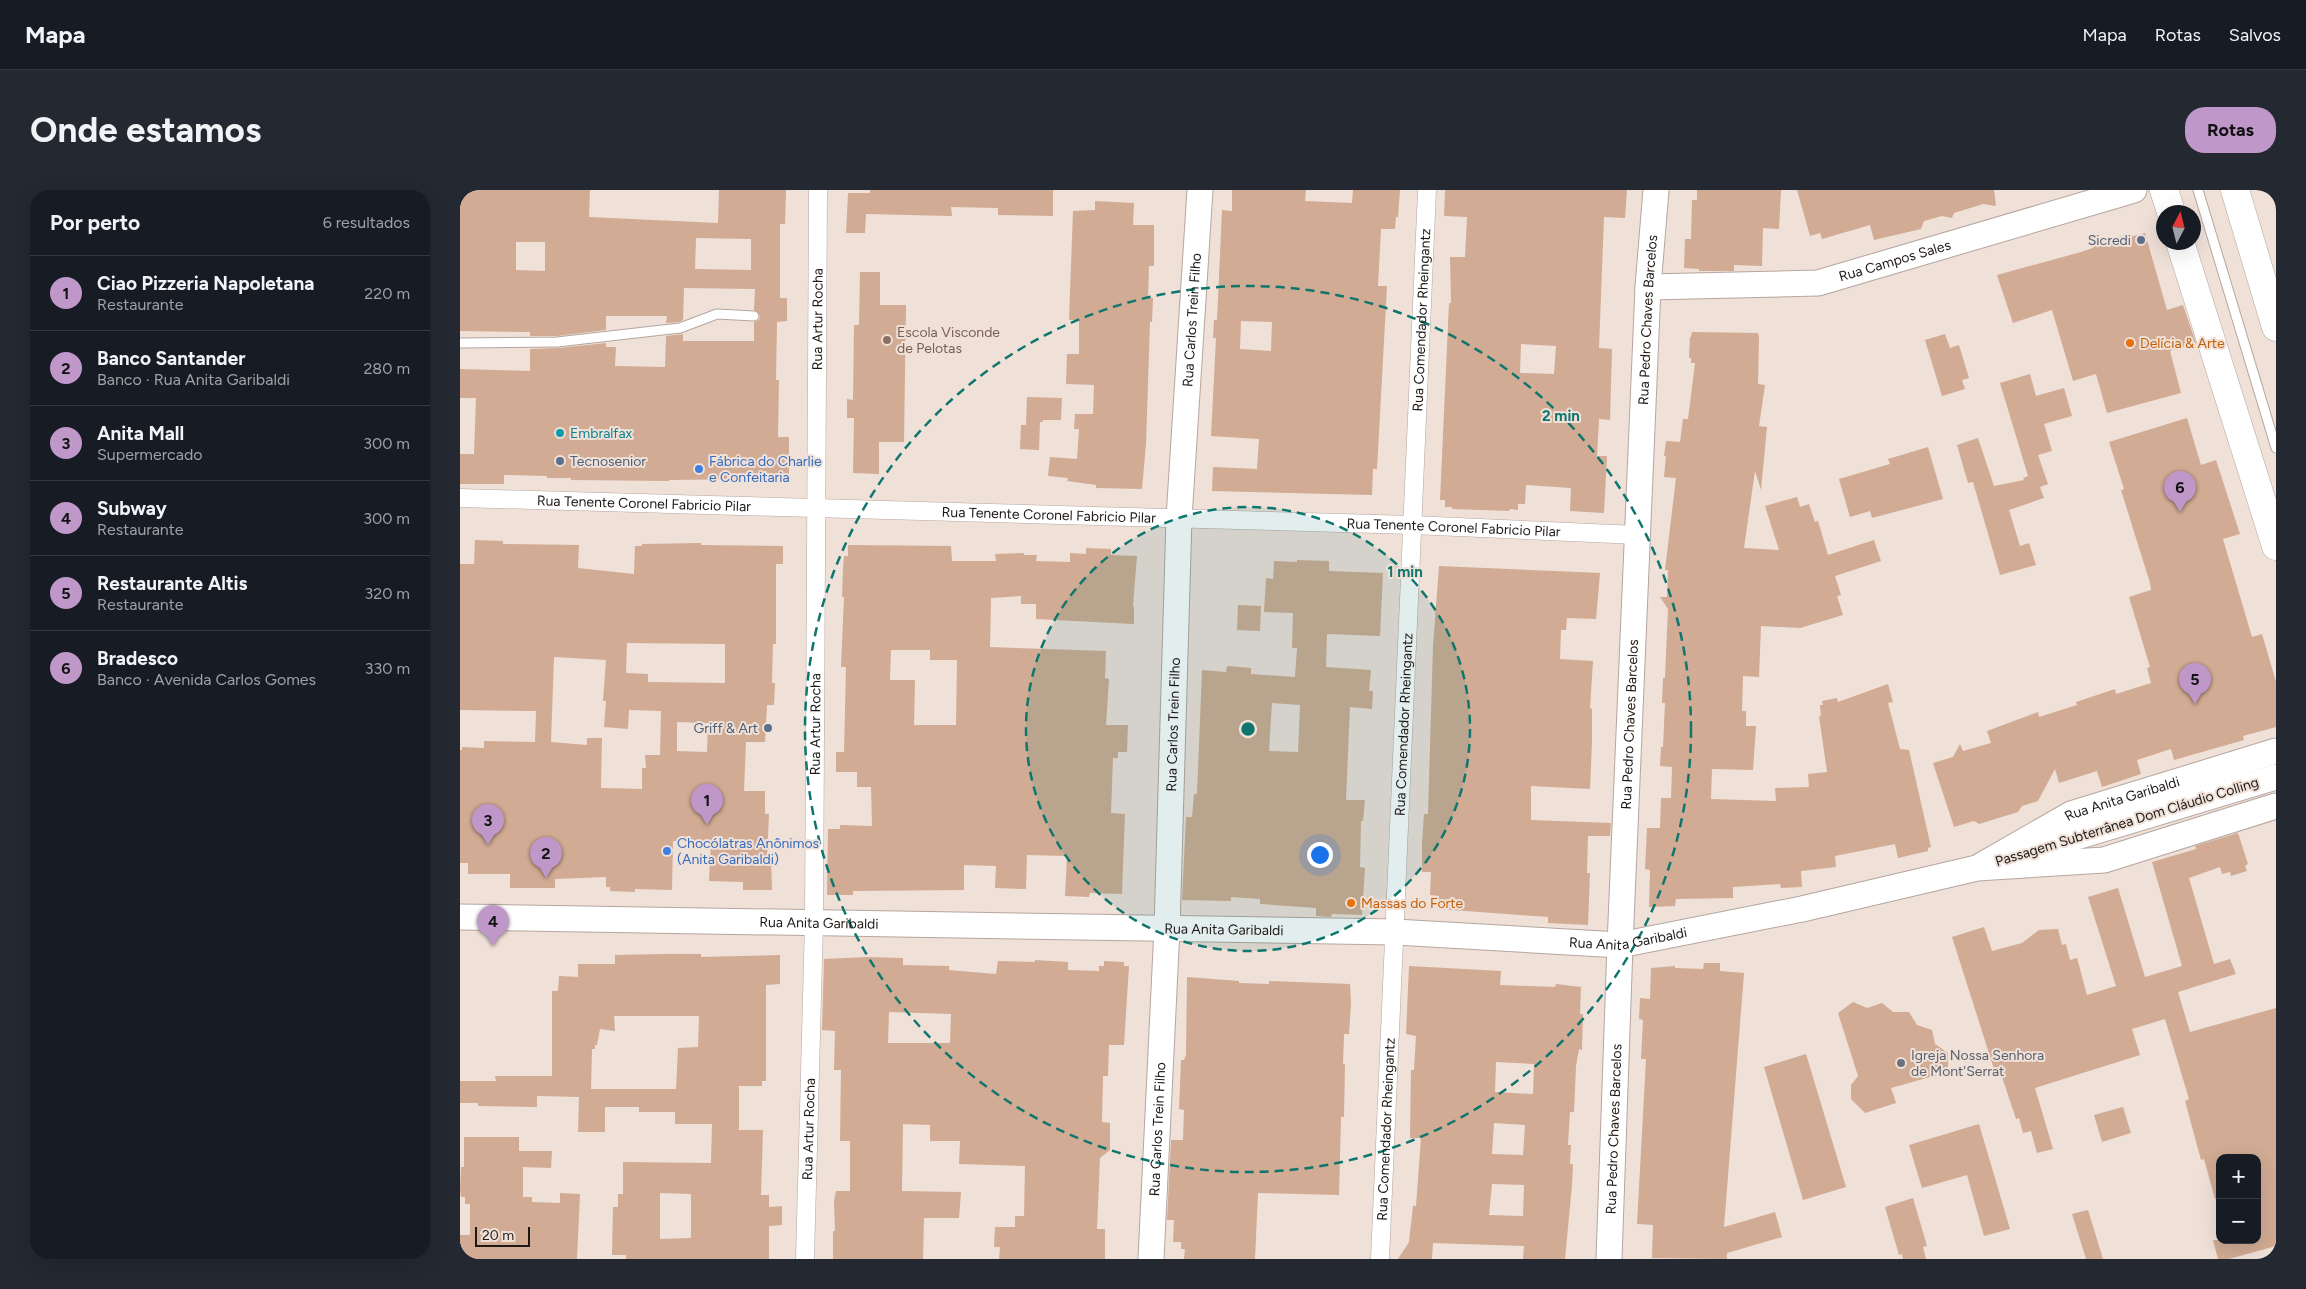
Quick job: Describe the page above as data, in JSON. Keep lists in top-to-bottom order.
{
  "streets": {
    "street": [
      "Rua Campos Sales",
      "Rua Artur Rocha",
      "Rua Carlos Trein Filho",
      "Rua Comendador Rheingantz",
      "Rua Pedro Chaves Barcelos",
      "Rua Tenente Coronel Fabricio Pilar",
      "Rua Anita Garibaldi",
      "Passagem Subterrânea Dom Cláudio Colling"
    ]
  },
  "crossings": [
    ["Rua Campos Sales", "Rua Pedro Chaves Barcelos"],
    ["Rua Artur Rocha", "Rua Tenente Coronel Fabricio Pilar"],
    ["Rua Artur Rocha", "Rua Anita Garibaldi"],
    ["Rua Carlos Trein Filho", "Rua Tenente Coronel Fabricio Pilar"],
    ["Rua Carlos Trein Filho", "Rua Anita Garibaldi"],
    ["Rua Comendador Rheingantz", "Rua Tenente Coronel Fabricio Pilar"],
    ["Rua Comendador Rheingantz", "Rua Anita Garibaldi"],
    ["Rua Pedro Chaves Barcelos", "Rua Tenente Coronel Fabricio Pilar"],
    ["Rua Pedro Chaves Barcelos", "Rua Anita Garibaldi"],
    ["Rua Anita Garibaldi", "Passagem Subterrânea Dom Cláudio Colling"]
  ],
  "places": [
    "Sicredi",
    "Escola Visconde de Pelotas",
    "Delícia & Arte",
    "Embralfax",
    "Tecnosenior",
    "Fábrica do Charlie e Confeitaria",
    "Griff & Art",
    "Chocólatras Anônimos (Anita Garibaldi)",
    "Massas do Forte",
    "Igreja Nossa Senhora de Mont'Serrat"
  ],
  "scale_bar": "20 m",
  "north": "top",
  "page": {
    "header": "Mapa",
    "nav": ["Mapa", "Rotas", "Salvos"],
    "buttons": "Rotas",
    "title": "Onde estamos",
    "heading": ["Por perto", "6 resultados"],
    "list": [
      {
        "mark": "1",
        "name": "Ciao Pizzeria Napoletana",
        "note": "Restaurante",
        "value": "220 m"
      },
      {
        "mark": "2",
        "name": "Banco Santander",
        "note": "Banco · Rua Anita Garibaldi",
        "value": "280 m"
      },
      {
        "mark": "3",
        "name": "Anita Mall",
        "note": "Supermercado",
        "value": "300 m"
      },
      {
        "mark": "4",
        "name": "Subway",
        "note": "Restaurante",
        "value": "300 m"
      },
      {
        "mark": "5",
        "name": "Restaurante Altis",
        "note": "Restaurante",
        "value": "320 m"
      },
      {
        "mark": "6",
        "name": "Bradesco",
        "note": "Banco · Avenida Carlos Gomes",
        "value": "330 m"
      }
    ],
    "pins": [
      "6",
      "5",
      "1",
      "3",
      "2",
      "4"
    ],
    "map_buttons": ["+", "−"],
    "scale": "20 m"
  },
  "rings": ["2 min", "1 min"]
}
